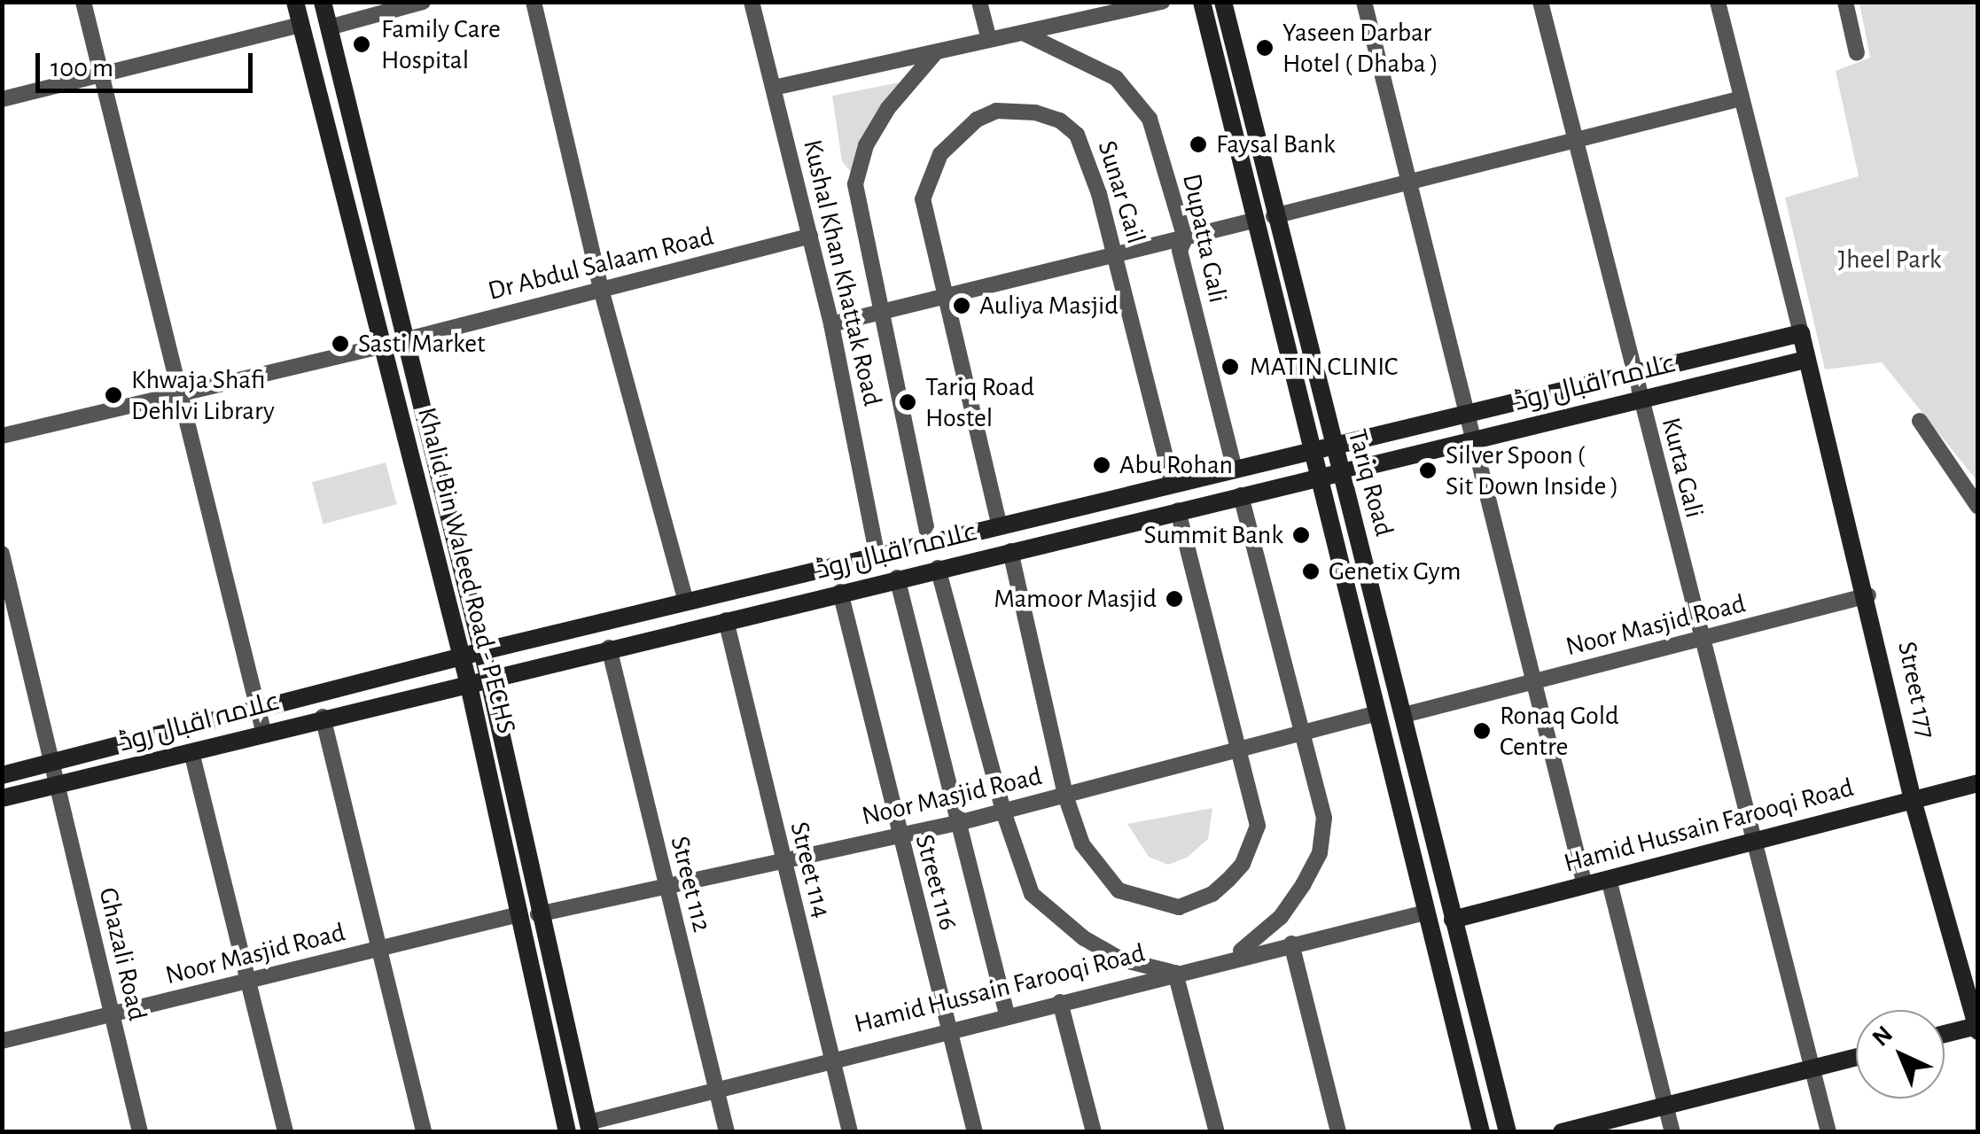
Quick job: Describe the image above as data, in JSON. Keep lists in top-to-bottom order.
{
  "streets": {
    "main road": [
      "علامہ اقبال روڈ",
      "Tariq Road",
      "Khalid Bin Waleed Road - PECHS",
      "Street 177",
      "Hamid Hussain Farooqi Road"
    ],
    "street": [
      "Sunar Gail",
      "Dupatta Gali",
      "Dr Abdul Salaam Road",
      "Kushal Khan Khattak Road",
      "Kurta Gali",
      "Noor Masjid Road",
      "Street 114",
      "Street 116",
      "Street 112",
      "Ghazali Road"
    ]
  },
  "crossings": [
    ["Sunar Gail", "علامہ اقبال روڈ"],
    ["Dupatta Gali", "علامہ اقبال روڈ"],
    ["Dr Abdul Salaam Road", "Kushal Khan Khattak Road"],
    ["Dr Abdul Salaam Road", "Khalid Bin Waleed Road - PECHS"],
    ["Kushal Khan Khattak Road", "علامہ اقبال روڈ"],
    ["علامہ اقبال روڈ", "Kurta Gali"],
    ["علامہ اقبال روڈ", "Tariq Road"],
    ["علامہ اقبال روڈ", "Khalid Bin Waleed Road - PECHS"],
    ["علامہ اقبال روڈ", "Street 177"],
    ["علامہ اقبال روڈ", "Street 114"],
    ["علامہ اقبال روڈ", "Street 116"],
    ["علامہ اقبال روڈ", "Street 112"],
    ["علامہ اقبال روڈ", "Ghazali Road"],
    ["Kurta Gali", "Noor Masjid Road"],
    ["Kurta Gali", "Hamid Hussain Farooqi Road"],
    ["Tariq Road", "Noor Masjid Road"],
    ["Tariq Road", "Hamid Hussain Farooqi Road"],
    ["Khalid Bin Waleed Road - PECHS", "Noor Masjid Road"],
    ["Khalid Bin Waleed Road - PECHS", "Hamid Hussain Farooqi Road"],
    ["Noor Masjid Road", "Street 177"],
    ["Noor Masjid Road", "Street 114"],
    ["Noor Masjid Road", "Street 116"],
    ["Noor Masjid Road", "Street 112"],
    ["Noor Masjid Road", "Ghazali Road"],
    ["Street 177", "Hamid Hussain Farooqi Road"],
    ["Hamid Hussain Farooqi Road", "Street 114"],
    ["Hamid Hussain Farooqi Road", "Street 116"],
    ["Hamid Hussain Farooqi Road", "Street 112"]
  ],
  "parks": ["Jheel Park"],
  "places": [
    "Family Care Hospital",
    "Yaseen Darbar Hotel ( Dhaba )",
    "Faysal Bank",
    "Auliya Masjid",
    "Sasti Market",
    "MATIN CLINIC",
    "Khwaja Shafi Dehlvi Library",
    "Tariq Road Hostel",
    "Abu Rohan",
    "Silver Spoon ( Sit Down Inside )",
    "Summit Bank",
    "Genetix Gym",
    "Mamoor Masjid",
    "Ronaq Gold Centre"
  ],
  "scale_bar": "100 m",
  "north": "top left"
}
